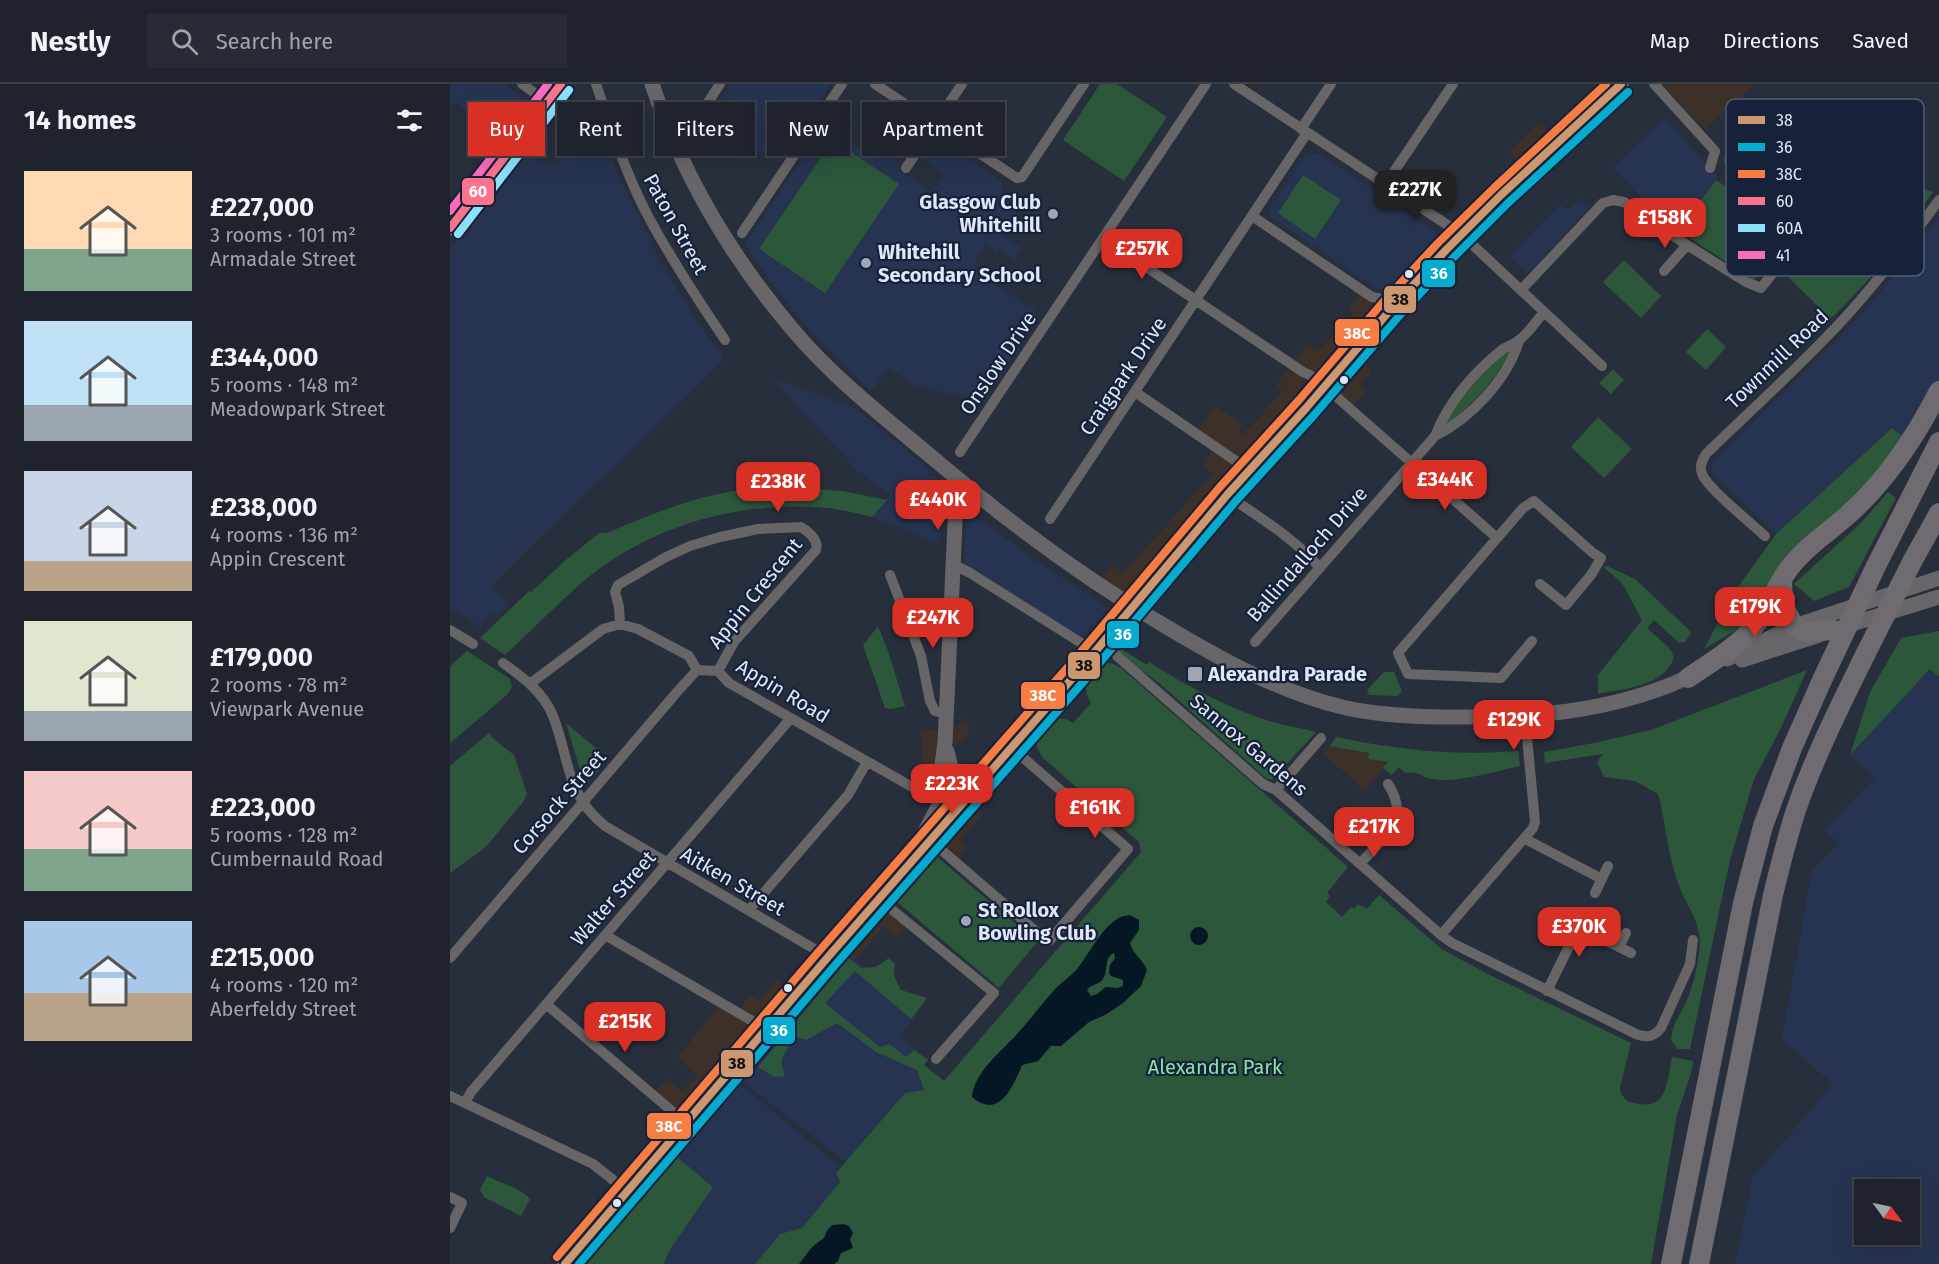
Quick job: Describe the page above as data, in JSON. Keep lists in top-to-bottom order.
{
  "streets": {
    "street": [
      "Paton Street",
      "Townmill Road",
      "Onslow Drive",
      "Craigpark Drive",
      "Ballindalloch Drive",
      "Appin Crescent",
      "Appin Road",
      "Sannox Gardens",
      "Corsock Street",
      "Aitken Street",
      "Walter Street"
    ]
  },
  "crossings": [
    ["Appin Crescent", "Appin Road"],
    ["Appin Road", "Corsock Street"],
    ["Appin Road", "Walter Street"],
    ["Corsock Street", "Aitken Street"],
    ["Aitken Street", "Walter Street"]
  ],
  "parks": ["Alexandra Park"],
  "places": {
    "other": ["Glasgow Club Whitehill", "Whitehill Secondary School", "St Rollox Bowling Club"],
    "transit": ["Alexandra Parade"]
  },
  "lines": [
    "transit line 38",
    "transit line 38C",
    "transit line 60",
    "transit line 41",
    "transit line 60A",
    "transit line 36"
  ],
  "legend": [
    "38",
    "36",
    "38C",
    "60",
    "60A",
    "41"
  ],
  "north": "bottom right",
  "page": {
    "header": "Nestly",
    "search": "Search here",
    "nav": ["Map", "Directions", "Saved"],
    "heading": "14 homes",
    "chip": [
      "Buy",
      "Rent",
      "Filters",
      "New",
      "Apartment"
    ],
    "list": [
      {
        "name": "£227,000",
        "note": "3 rooms · 101 m² · Armadale Street"
      },
      {
        "name": "£344,000",
        "note": "5 rooms · 148 m² · Meadowpark Street"
      },
      {
        "name": "£238,000",
        "note": "4 rooms · 136 m² · Appin Crescent"
      },
      {
        "name": "£179,000",
        "note": "2 rooms · 78 m² · Viewpark Avenue"
      },
      {
        "name": "£223,000",
        "note": "5 rooms · 128 m² · Cumbernauld Road"
      },
      {
        "name": "£215,000",
        "note": "4 rooms · 120 m² · Aberfeldy Street"
      }
    ],
    "price": [
      "£227K",
      "£158K",
      "£257K",
      "£344K",
      "£238K",
      "£440K",
      "£179K",
      "£247K",
      "£129K",
      "£223K",
      "£161K",
      "£217K",
      "£370K",
      "£215K"
    ]
  }
}
